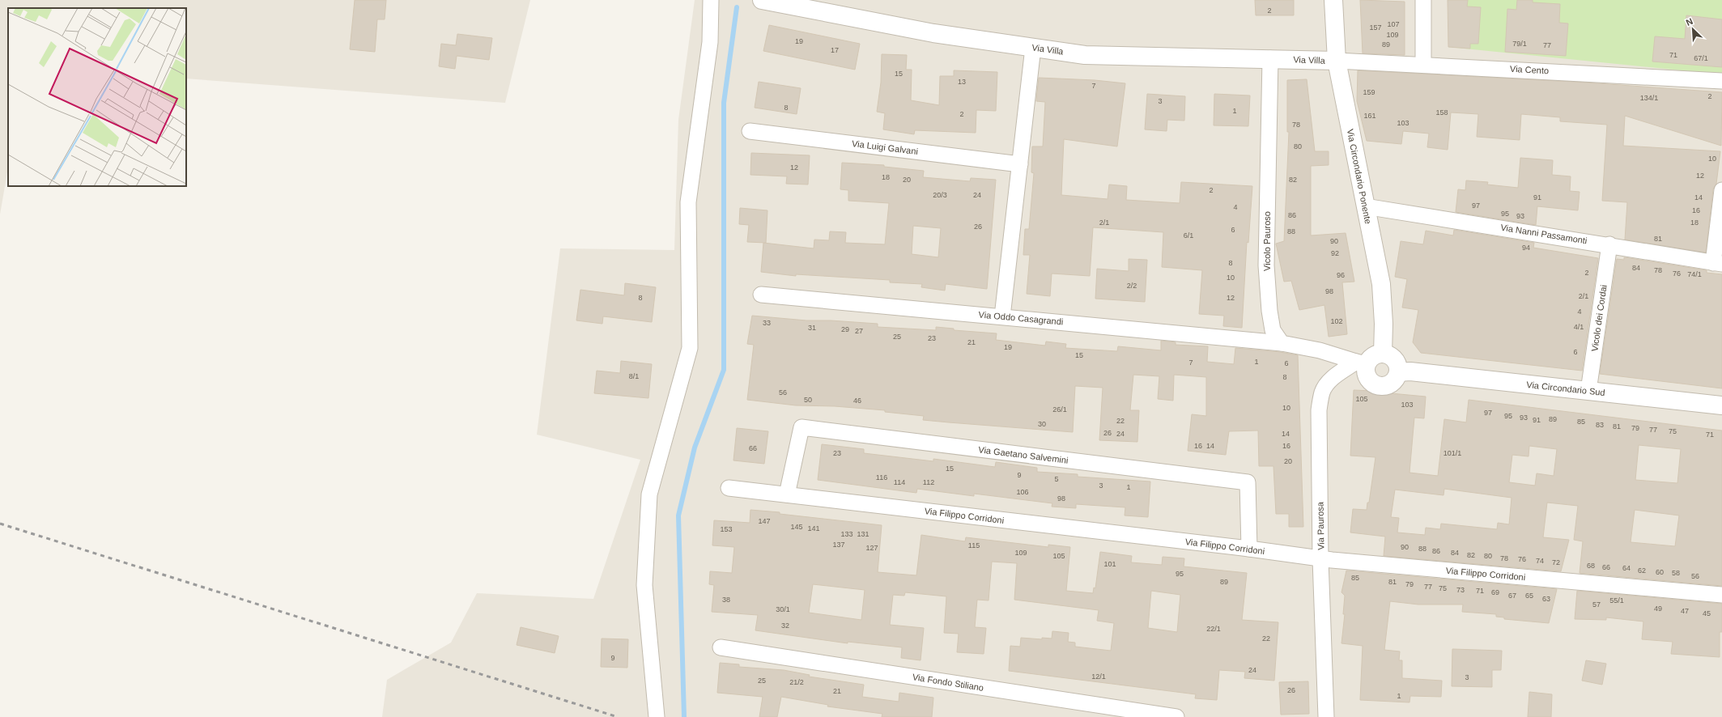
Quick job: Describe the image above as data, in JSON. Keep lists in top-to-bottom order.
{
  "streets": {
    "street": [
      "Via Villa",
      "Via Cento",
      "Via Luigi Galvani",
      "Via Circondario Ponente",
      "Via Nanni Passamonti",
      "Vicolo Pauroso",
      "Via Oddo Casagrandi",
      "Vicolo dei Cordai",
      "Via Circondario Sud",
      "Via Gaetano Salvemini",
      "Via Filippo Corridoni",
      "Via Paurosa",
      "Via Fondo Stiliano"
    ]
  },
  "crossings": [
    ["Via Villa", "Via Cento"],
    ["Via Villa", "Via Circondario Ponente"],
    ["Via Villa", "Vicolo Pauroso"],
    ["Via Cento", "Via Circondario Ponente"],
    ["Via Circondario Ponente", "Via Nanni Passamonti"],
    ["Via Circondario Ponente", "Via Circondario Sud"],
    ["Via Circondario Ponente", "Via Paurosa"],
    ["Via Nanni Passamonti", "Vicolo dei Cordai"],
    ["Vicolo Pauroso", "Via Oddo Casagrandi"],
    ["Vicolo dei Cordai", "Via Circondario Sud"],
    ["Via Circondario Sud", "Via Paurosa"],
    ["Via Gaetano Salvemini", "Via Filippo Corridoni"],
    ["Via Filippo Corridoni", "Via Paurosa"]
  ],
  "house_numbers": [
    "2",
    "107",
    "157",
    "109",
    "19",
    "79/1",
    "89",
    "77",
    "17",
    "71",
    "67/1",
    "15",
    "13",
    "7",
    "159",
    "2",
    "134/1",
    "3",
    "8",
    "1",
    "158",
    "2",
    "161",
    "103",
    "78",
    "80",
    "10",
    "12",
    "12",
    "18",
    "20",
    "82",
    "2",
    "20/3",
    "24",
    "91",
    "14",
    "97",
    "4",
    "16",
    "95",
    "86",
    "93",
    "2/1",
    "18",
    "26",
    "6",
    "88",
    "6/1",
    "81",
    "90",
    "94",
    "92",
    "8",
    "84",
    "78",
    "2",
    "76",
    "74/1",
    "96",
    "10",
    "2/2",
    "98",
    "2/1",
    "8",
    "12",
    "4",
    "102",
    "33",
    "4/1",
    "31",
    "29",
    "27",
    "25",
    "23",
    "21",
    "19",
    "6",
    "15",
    "1",
    "7",
    "6",
    "8/1",
    "8",
    "56",
    "105",
    "50",
    "46",
    "103",
    "10",
    "26/1",
    "97",
    "95",
    "93",
    "89",
    "91",
    "22",
    "85",
    "30",
    "83",
    "81",
    "79",
    "77",
    "75",
    "26",
    "24",
    "14",
    "71",
    "16",
    "14",
    "16",
    "66",
    "23",
    "101/1",
    "20",
    "15",
    "9",
    "116",
    "5",
    "114",
    "112",
    "3",
    "1",
    "106",
    "98",
    "147",
    "145",
    "141",
    "153",
    "133",
    "131",
    "137",
    "115",
    "90",
    "127",
    "88",
    "86",
    "109",
    "84",
    "82",
    "105",
    "80",
    "78",
    "76",
    "74",
    "72",
    "101",
    "68",
    "66",
    "64",
    "62",
    "60",
    "58",
    "95",
    "56",
    "85",
    "89",
    "81",
    "79",
    "77",
    "75",
    "73",
    "71",
    "69",
    "67",
    "65",
    "63",
    "38",
    "55/1",
    "57",
    "49",
    "30/1",
    "47",
    "45",
    "32",
    "22/1",
    "22",
    "9",
    "24",
    "12/1",
    "3",
    "25",
    "21/2",
    "26",
    "21",
    "1"
  ],
  "north": "top left"
}
